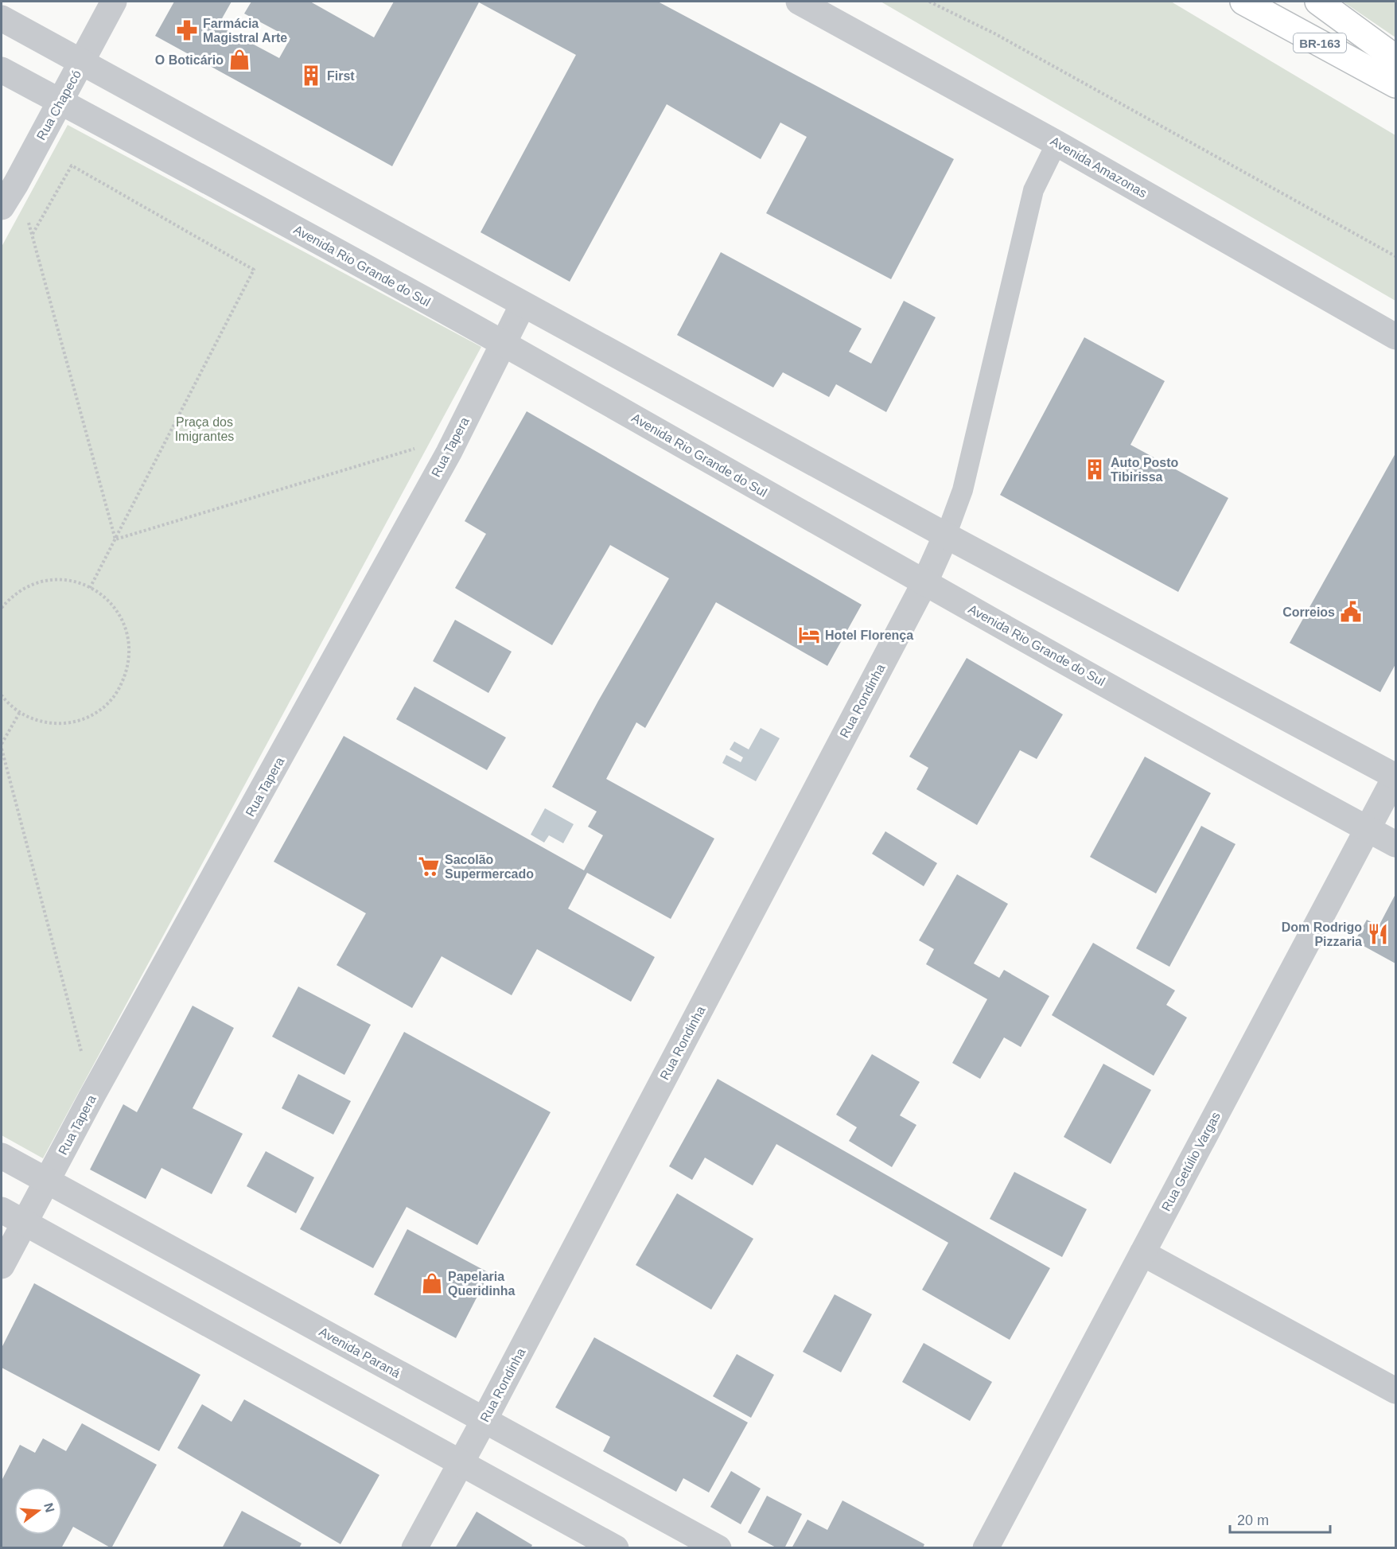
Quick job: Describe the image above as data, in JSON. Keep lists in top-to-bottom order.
{
  "streets": {
    "highway": ["BR-163"],
    "street": [
      "Rua Chapecó",
      "Avenida Amazonas",
      "Avenida Rio Grande do Sul",
      "Rua Tapera",
      "Rua Rondinha",
      "Rua Getúlio Vargas",
      "Avenida Paraná"
    ]
  },
  "crossings": [
    ["Rua Chapecó", "Avenida Rio Grande do Sul"],
    ["Avenida Rio Grande do Sul", "Rua Tapera"],
    ["Avenida Rio Grande do Sul", "Rua Rondinha"],
    ["Avenida Rio Grande do Sul", "Rua Getúlio Vargas"],
    ["Rua Tapera", "Avenida Paraná"],
    ["Rua Rondinha", "Avenida Paraná"]
  ],
  "parks": ["Praça dos Imigrantes"],
  "places": {
    "pharmacy": ["Farmácia Magistral Arte"],
    "shop": ["O Boticário", "Papelaria Queridinha"],
    "building": ["First", "Auto Posto Tibirissa"],
    "public building": ["Correios"],
    "hotel": ["Hotel Florença"],
    "supermarket": ["Sacolão Supermercado"],
    "restaurant": ["Dom Rodrigo Pizzaria"]
  },
  "scale_bar": "20 m",
  "north": "right"
}
